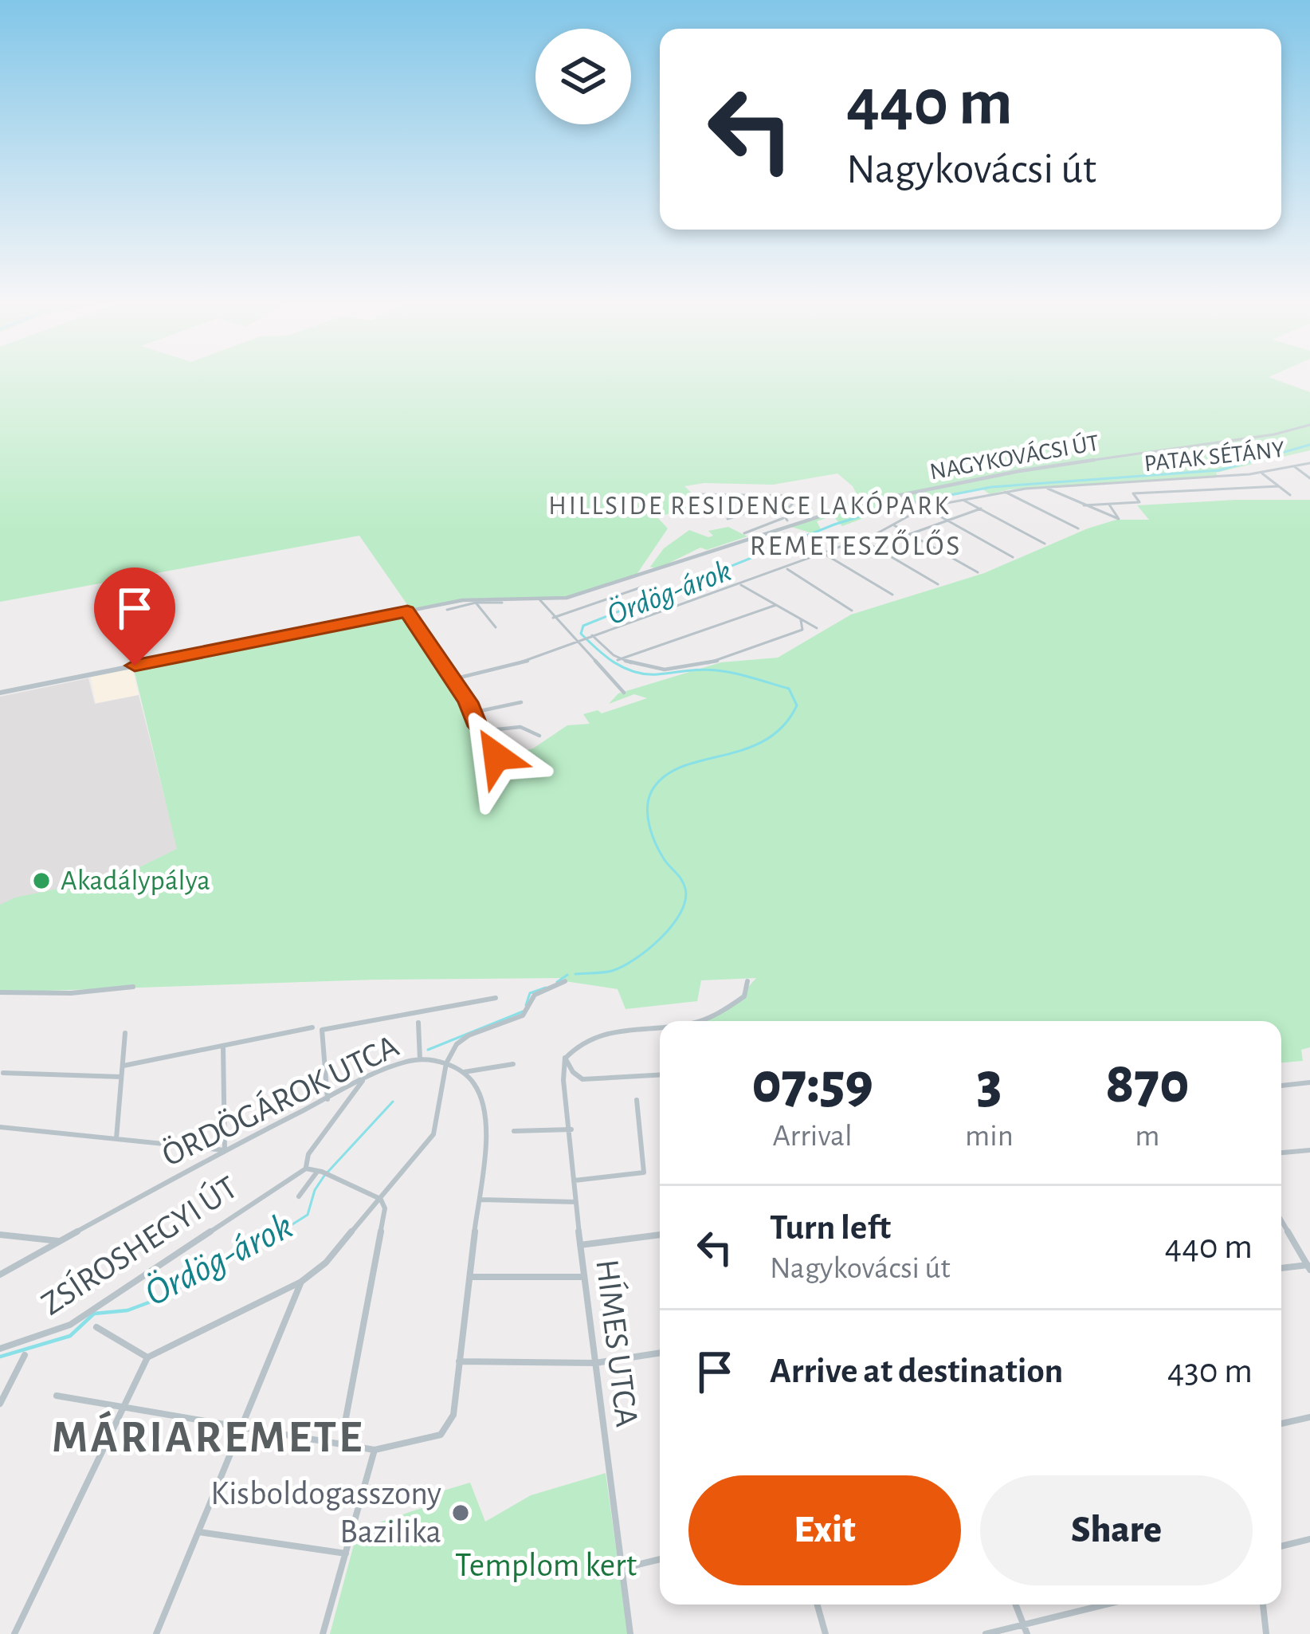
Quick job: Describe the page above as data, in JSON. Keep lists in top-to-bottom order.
{
  "streets": {
    "street": [
      "PATAK SÉTÁNY",
      "NAGYKOVÁCSI ÚT",
      "ÖRDÖGÁROK UTCA",
      "ZSÍROSHEGYI ÚT",
      "HÍMES UTCA"
    ]
  },
  "crossings": [
    ["ÖRDÖGÁROK UTCA", "ZSÍROSHEGYI ÚT"]
  ],
  "districts": ["HILLSIDE RESIDENCE LAKÓPARK", "REMETESZŐLŐS", "MÁRIAREMETE"],
  "water": ["Ördög-árok"],
  "parks": ["Templom kert"],
  "places": ["Akadálypálya", "Kisboldogasszony Bazilika"],
  "page": {
    "turn": ["440 m", "Nagykovácsi út"],
    "eta": [
      "07:59",
      "Arrival",
      "3",
      "min",
      "870",
      "m"
    ],
    "list": [
      {
        "name": "Turn left",
        "note": "Nagykovácsi út",
        "value": "440 m"
      },
      {
        "name": "Arrive at destination",
        "value": "430 m"
      }
    ],
    "buttons": ["Exit", "Share"]
  }
}
